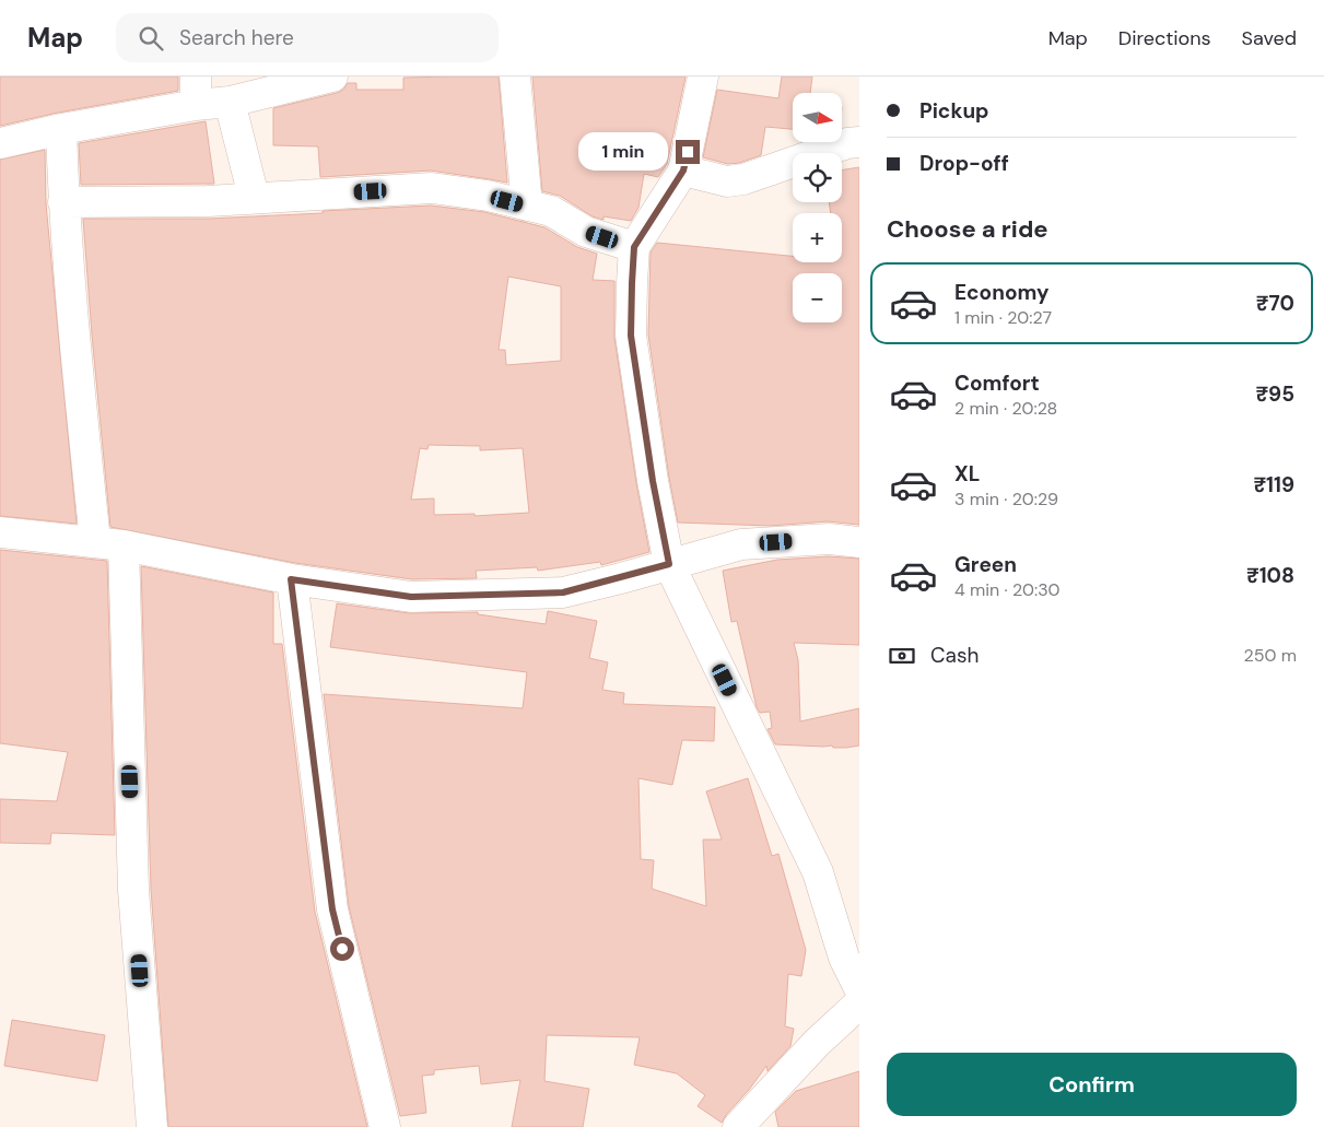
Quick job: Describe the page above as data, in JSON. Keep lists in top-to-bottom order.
{
  "north": "right",
  "page": {
    "header": "Map",
    "search": "Search here",
    "nav": ["Map", "Directions", "Saved"],
    "banner": ["Pickup", "Drop-off"],
    "map_buttons": ["+", "−"],
    "bubble": "1 min",
    "heading": "Choose a ride",
    "list": [
      {
        "name": "Economy",
        "note": "1 min · 20:27",
        "value": "₹70"
      },
      {
        "name": "Comfort",
        "note": "2 min · 20:28",
        "value": "₹95"
      },
      {
        "name": "XL",
        "note": "3 min · 20:29",
        "value": "₹119"
      },
      {
        "name": "Green",
        "note": "4 min · 20:30",
        "value": "₹108"
      }
    ],
    "pay": ["Cash", "250 m"],
    "buttons": "Confirm"
  }
}
